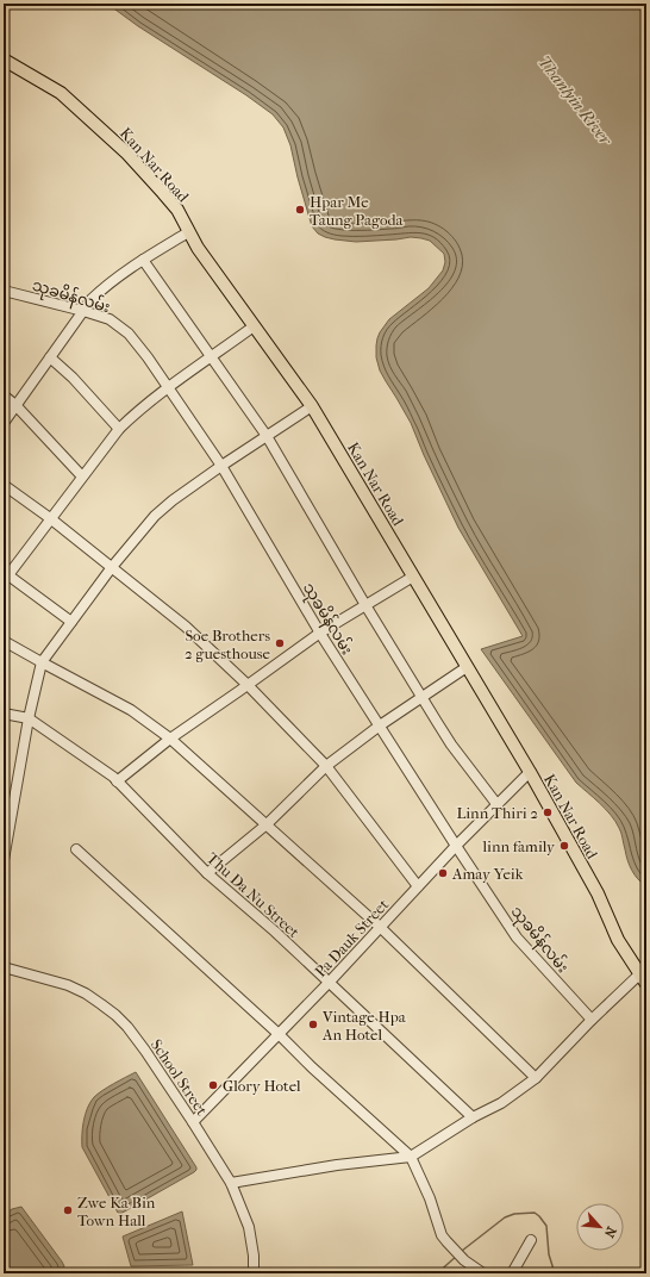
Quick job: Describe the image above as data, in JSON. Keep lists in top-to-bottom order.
{
  "streets": {
    "main road": ["Kan Nar Road"],
    "street": [
      "သုခမိန်လမ်း",
      "Thu Da Nu Street",
      "Pa Dauk Street",
      "School Street"
    ]
  },
  "crossings": [
    ["Kan Nar Road", "Pa Dauk Street"],
    ["သုခမိန်လမ်း", "Pa Dauk Street"],
    ["Thu Da Nu Street", "Pa Dauk Street"],
    ["Pa Dauk Street", "School Street"]
  ],
  "water": ["Thanlyin River"],
  "places": [
    "Hpar Me Taung Pagoda",
    "Soe Brothers 2 guesthouse",
    "Linn Thiri 2",
    "linn family",
    "Amay Yeik",
    "Vintage Hpa An Hotel",
    "Glory Hotel",
    "Zwe Ka Bin Town Hall"
  ],
  "north": "bottom right"
}
